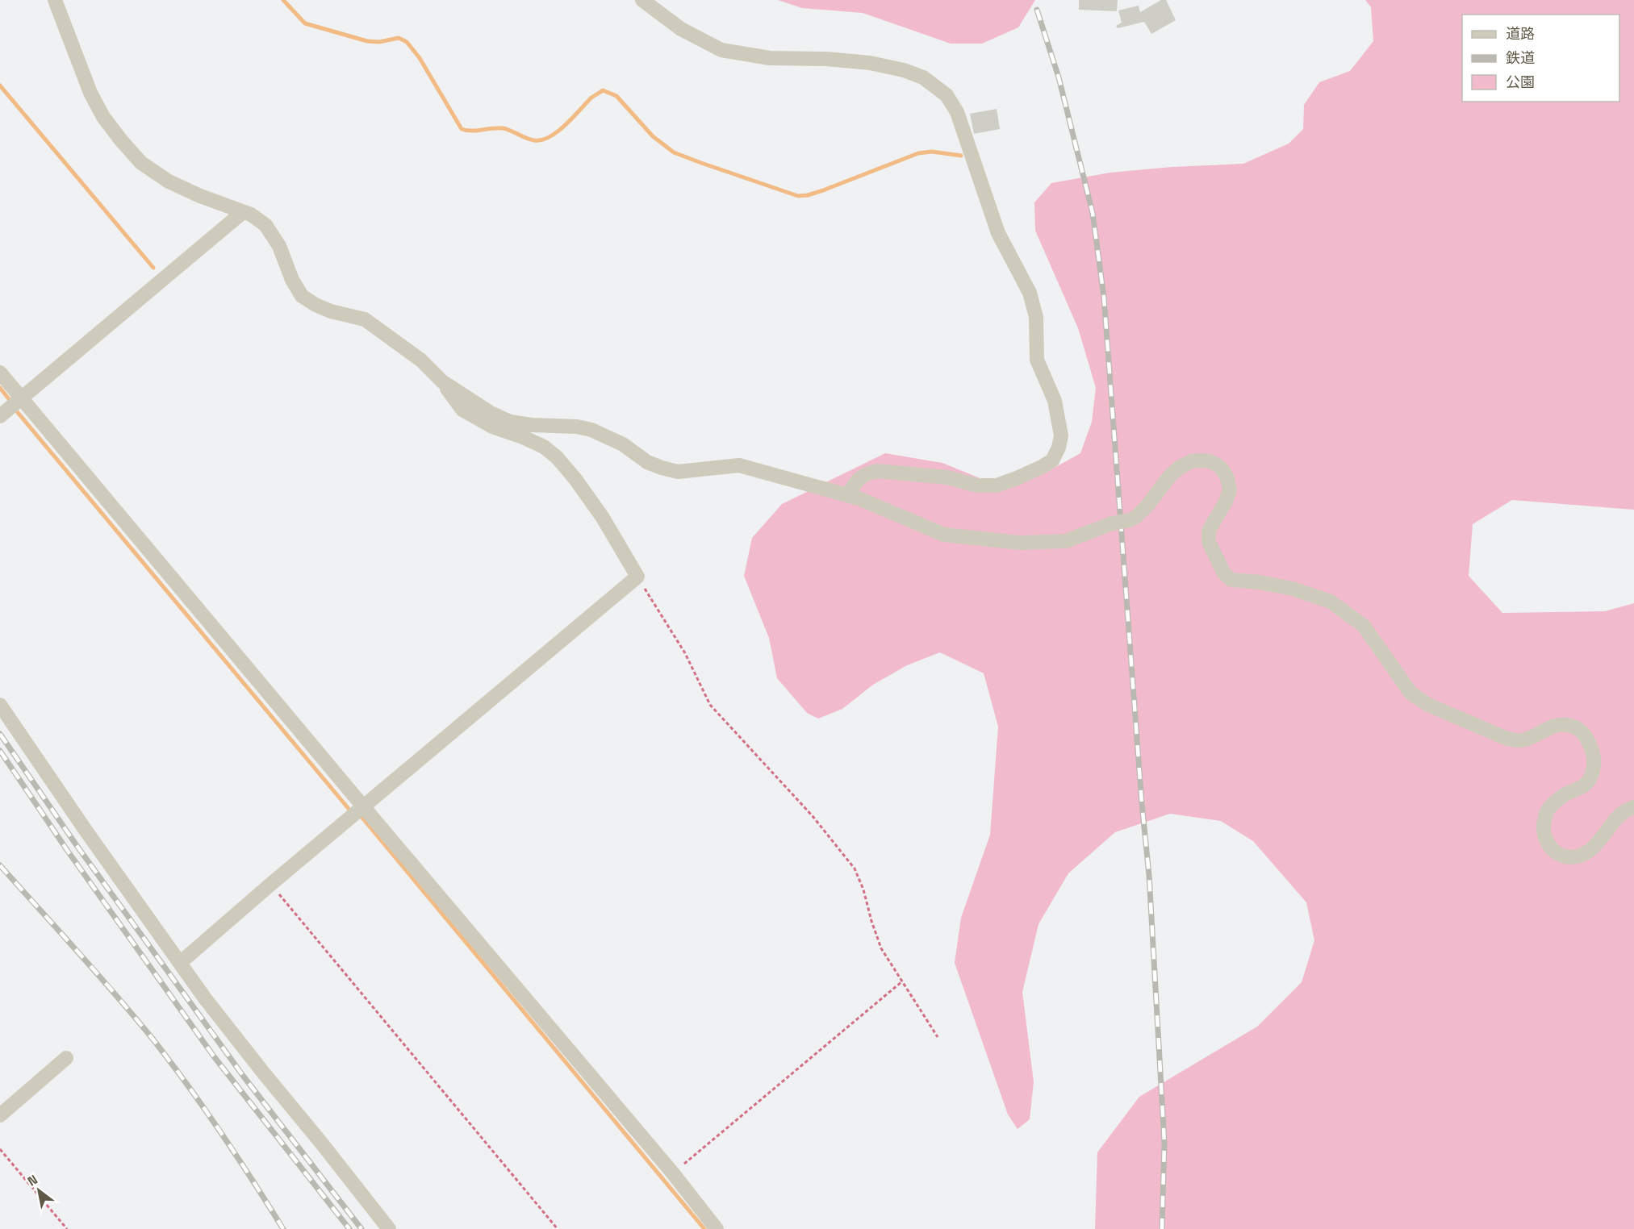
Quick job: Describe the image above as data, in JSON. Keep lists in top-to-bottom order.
{
  "legend": ["道路", "鉄道", "公園"],
  "north": "top left"
}
